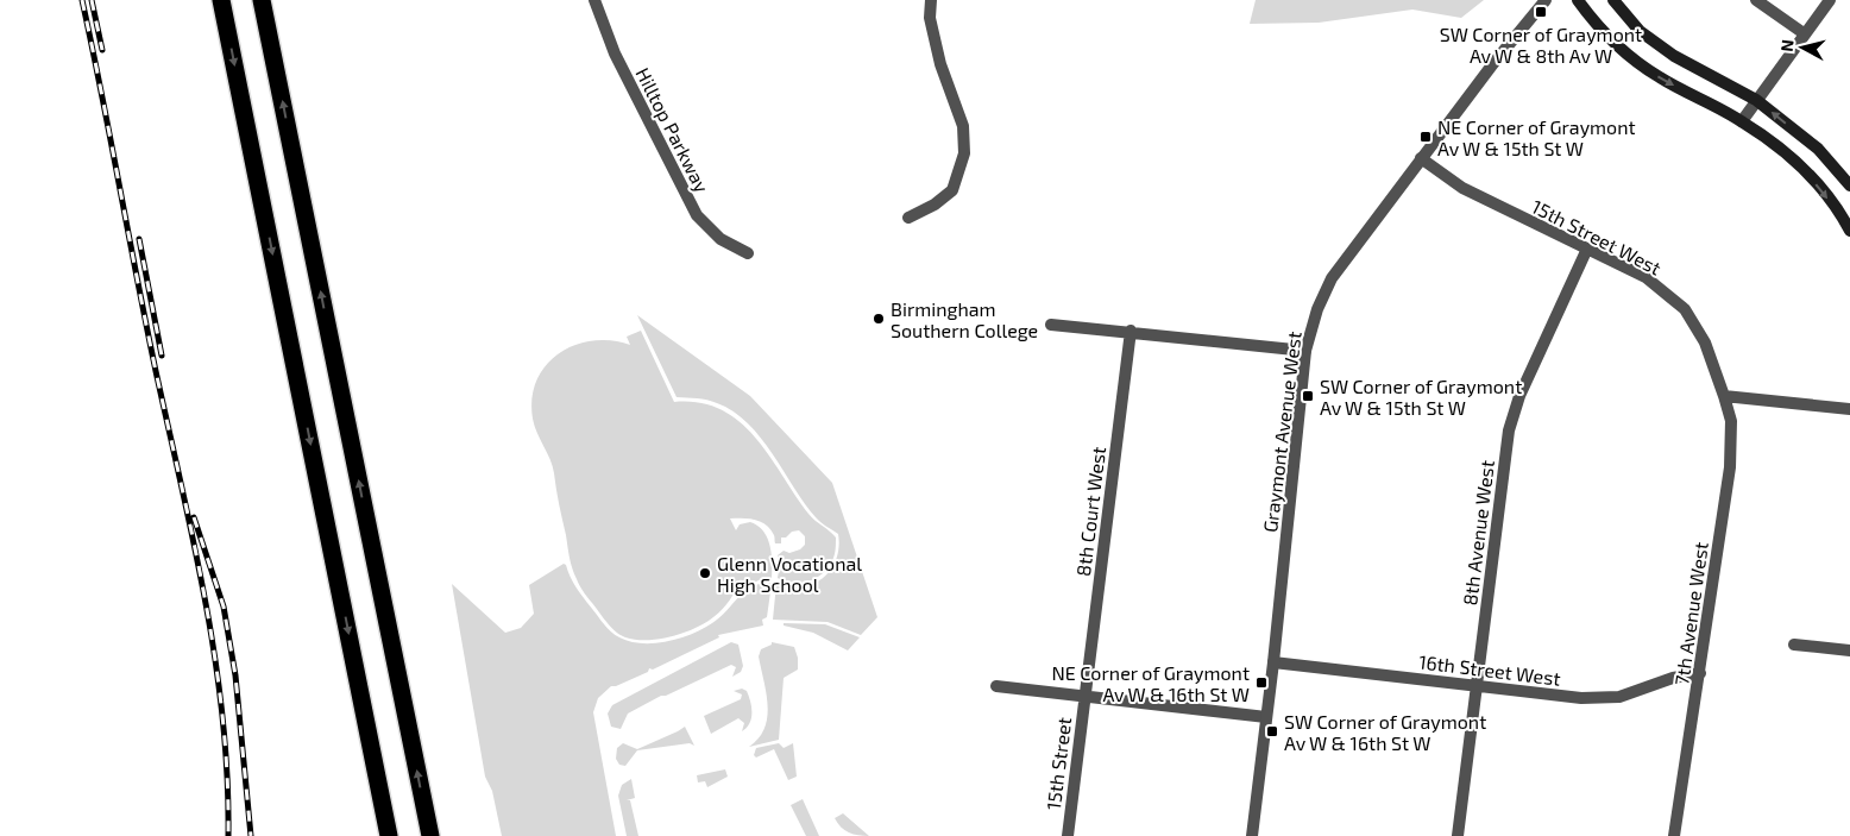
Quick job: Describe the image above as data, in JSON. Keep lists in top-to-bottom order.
{
  "streets": {
    "street": [
      "Hilltop Parkway",
      "15th Street West",
      "Graymont Avenue West",
      "8th Court West",
      "8th Avenue West",
      "7th Avenue West",
      "16th Street West",
      "15th Street"
    ]
  },
  "crossings": [
    ["15th Street West", "Graymont Avenue West"],
    ["15th Street West", "8th Avenue West"],
    ["15th Street West", "7th Avenue West"],
    ["Graymont Avenue West", "16th Street West"],
    ["8th Court West", "15th Street"],
    ["8th Avenue West", "16th Street West"],
    ["7th Avenue West", "16th Street West"]
  ],
  "places": {
    "transit": [
      "SW Corner of Graymont Av W & 8th Av W",
      "NE Corner of Graymont Av W & 15th St W",
      "SW Corner of Graymont Av W & 15th St W",
      "NE Corner of Graymont Av W & 16th St W",
      "SW Corner of Graymont Av W & 16th St W"
    ],
    "other": ["Birmingham Southern College", "Glenn Vocational High School"]
  },
  "north": "left"
}
